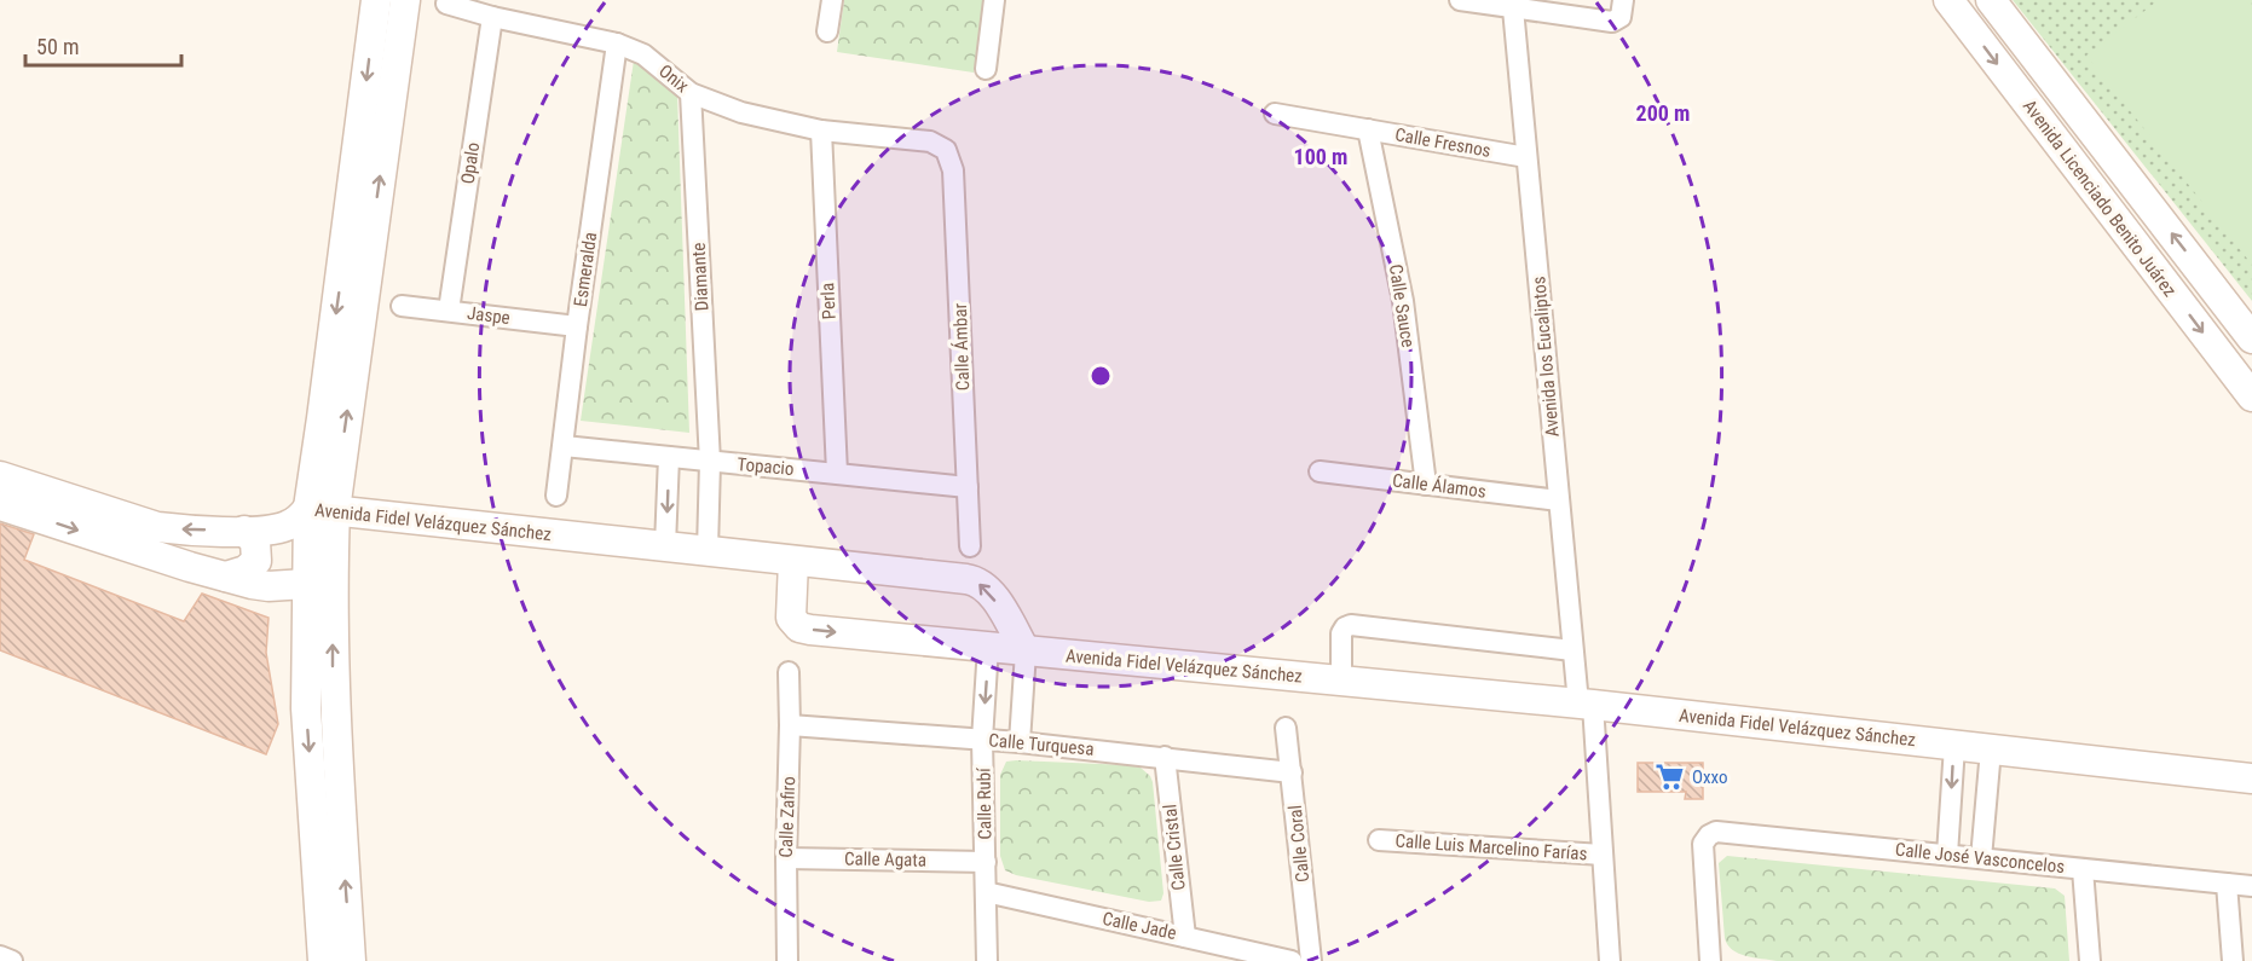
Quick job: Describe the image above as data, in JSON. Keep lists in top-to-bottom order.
{
  "streets": {
    "street": [
      "Onix",
      "Calle Fresnos",
      "Opalo",
      "Avenida Licenciado Benito Juárez",
      "Esmeralda",
      "Diamante",
      "Perla",
      "Calle Sauce",
      "Jaspe",
      "Calle Ámbar",
      "Avenida los Eucaliptos",
      "Topacio",
      "Calle Álamos",
      "Avenida Fidel Velázquez Sánchez",
      "Calle Turquesa",
      "Calle Rubí",
      "Calle Zafiro",
      "Calle Coral",
      "Calle Cristal",
      "Calle Luis Marcelino Farías",
      "Calle José Vasconcelos",
      "Calle Agata",
      "Calle Jade"
    ]
  },
  "crossings": [
    ["Onix", "Opalo"],
    ["Onix", "Esmeralda"],
    ["Onix", "Diamante"],
    ["Onix", "Perla"],
    ["Onix", "Calle Ámbar"],
    ["Calle Fresnos", "Calle Sauce"],
    ["Calle Fresnos", "Avenida los Eucaliptos"],
    ["Opalo", "Jaspe"],
    ["Esmeralda", "Jaspe"],
    ["Esmeralda", "Topacio"],
    ["Diamante", "Topacio"],
    ["Diamante", "Avenida Fidel Velázquez Sánchez"],
    ["Perla", "Topacio"],
    ["Calle Sauce", "Calle Álamos"],
    ["Calle Ámbar", "Topacio"],
    ["Avenida los Eucaliptos", "Calle Álamos"],
    ["Avenida los Eucaliptos", "Avenida Fidel Velázquez Sánchez"],
    ["Avenida los Eucaliptos", "Calle Luis Marcelino Farías"],
    ["Avenida Fidel Velázquez Sánchez", "Calle Rubí"],
    ["Calle Turquesa", "Calle Rubí"],
    ["Calle Turquesa", "Calle Zafiro"],
    ["Calle Turquesa", "Calle Coral"],
    ["Calle Turquesa", "Calle Cristal"],
    ["Calle Rubí", "Calle Agata"],
    ["Calle Rubí", "Calle Jade"],
    ["Calle Zafiro", "Calle Agata"],
    ["Calle Cristal", "Calle Jade"]
  ],
  "places": {
    "supermarket": ["Oxxo"]
  },
  "scale_bar": "50 m",
  "rings": ["200 m", "100 m"]
}
